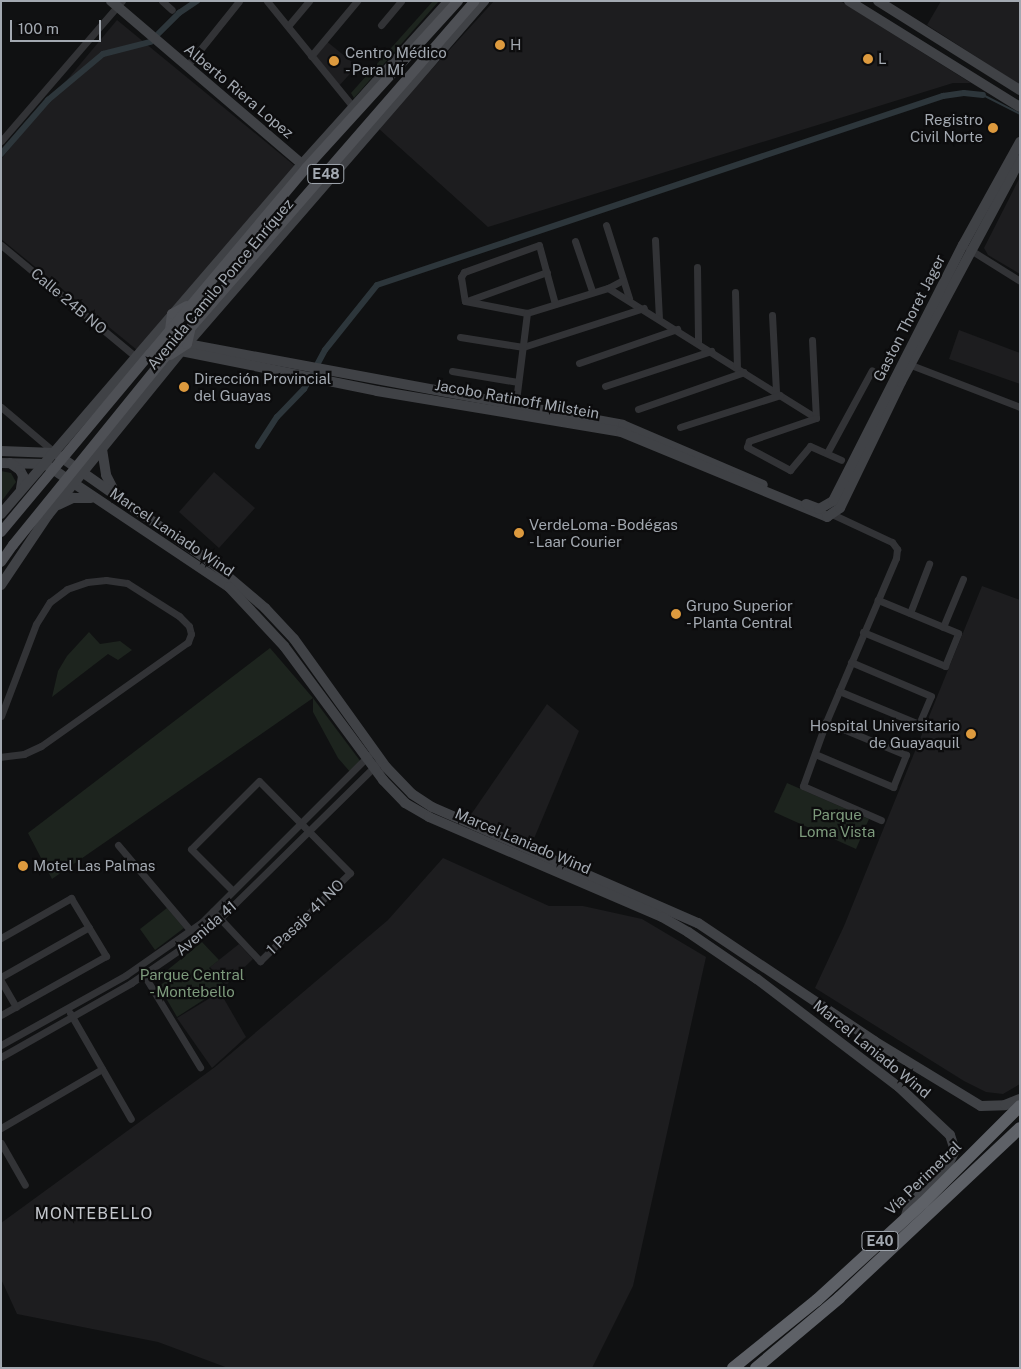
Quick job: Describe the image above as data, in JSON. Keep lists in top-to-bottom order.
{
  "streets": {
    "highway": ["Vía Perimetral", "E40"],
    "main road": [
      "Alberto Riera Lopez",
      "E48",
      "Avenida Camilo Ponce Enríquez",
      "Gaston Thoret Jager",
      "Jacobo Ratinoff Milstein",
      "Marcel Laniado Wind"
    ],
    "street": ["Calle 24B NO", "1 Pasaje 41 NO", "Avenida 41"]
  },
  "crossings": [
    ["Alberto Riera Lopez", "Avenida Camilo Ponce Enríquez"],
    ["Avenida Camilo Ponce Enríquez", "Calle 24B NO"],
    ["Avenida Camilo Ponce Enríquez", "Jacobo Ratinoff Milstein"],
    ["Avenida Camilo Ponce Enríquez", "Marcel Laniado Wind"],
    ["Gaston Thoret Jager", "Jacobo Ratinoff Milstein"],
    ["Marcel Laniado Wind", "Avenida 41"],
    ["Marcel Laniado Wind", "Vía Perimetral"],
    ["1 Pasaje 41 NO", "Avenida 41"]
  ],
  "districts": ["MONTEBELLO"],
  "parks": ["Parque Loma Vista", "Parque Central - Montebello"],
  "places": [
    "H",
    "L",
    "Centro Médico - Para Mí",
    "Registro Civil Norte",
    "Dirección Provincial del Guayas",
    "VerdeLoma - Bodégas - Laar Courier",
    "Grupo Superior - Planta Central",
    "Hospital Universitario de Guayaquil",
    "Motel Las Palmas"
  ],
  "scale_bar": "100 m"
}
